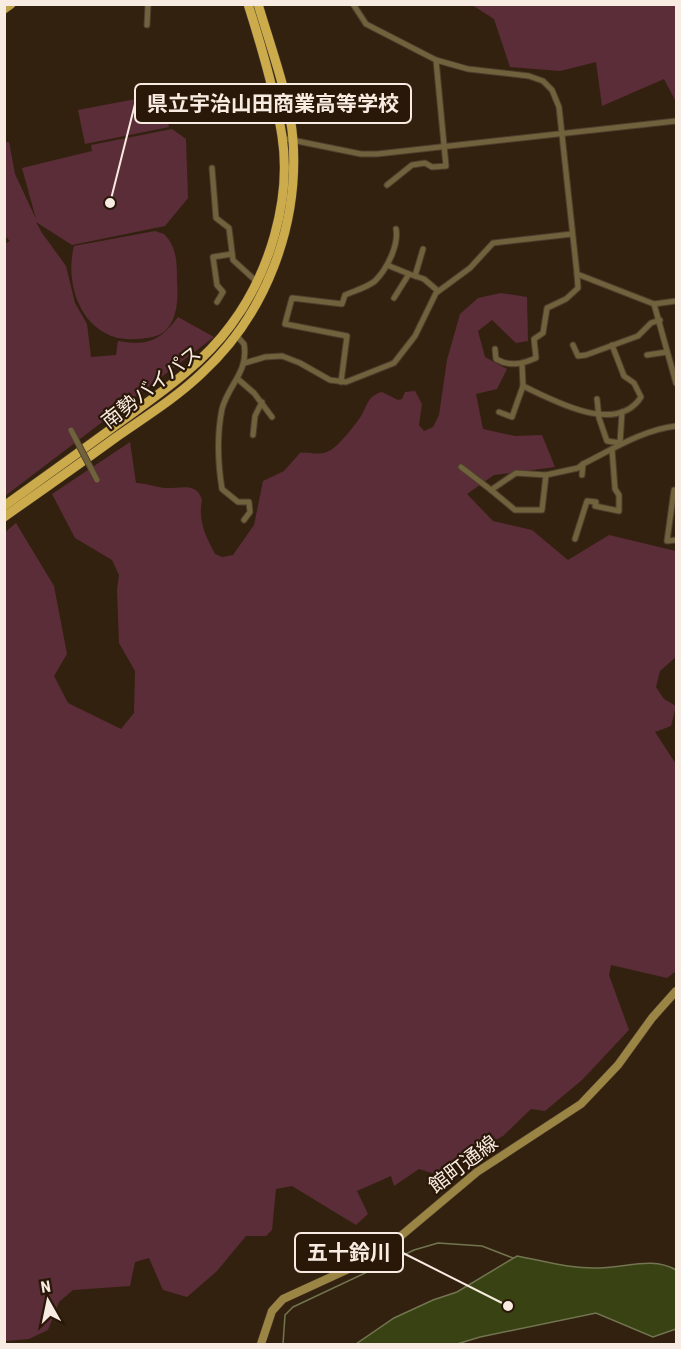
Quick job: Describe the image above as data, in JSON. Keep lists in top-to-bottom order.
{
  "streets": {
    "highway": ["南勢バイパス"],
    "main road": ["館町通線"]
  },
  "places": ["県立宇治山田商業高等学校", "五十鈴川"],
  "north": "top"
}
